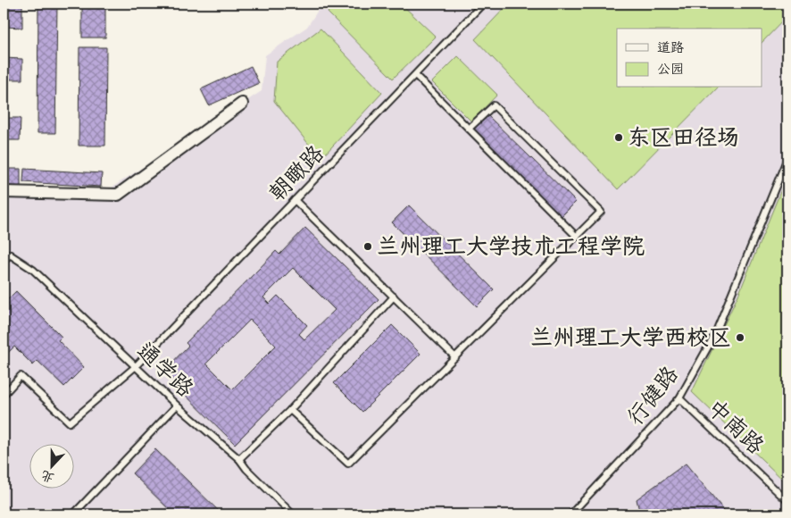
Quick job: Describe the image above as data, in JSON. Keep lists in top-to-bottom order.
{
  "streets": {
    "lane": [
      "朝瞰路",
      "通学路",
      "行健路",
      "中南路"
    ]
  },
  "crossings": [
    ["朝瞰路", "通学路"],
    ["行健路", "中南路"]
  ],
  "places": ["东区田径场", "兰州理工大学技术工程学院", "兰州理工大学西校区"],
  "legend": ["道路", "公园"],
  "north": "bottom"
}
